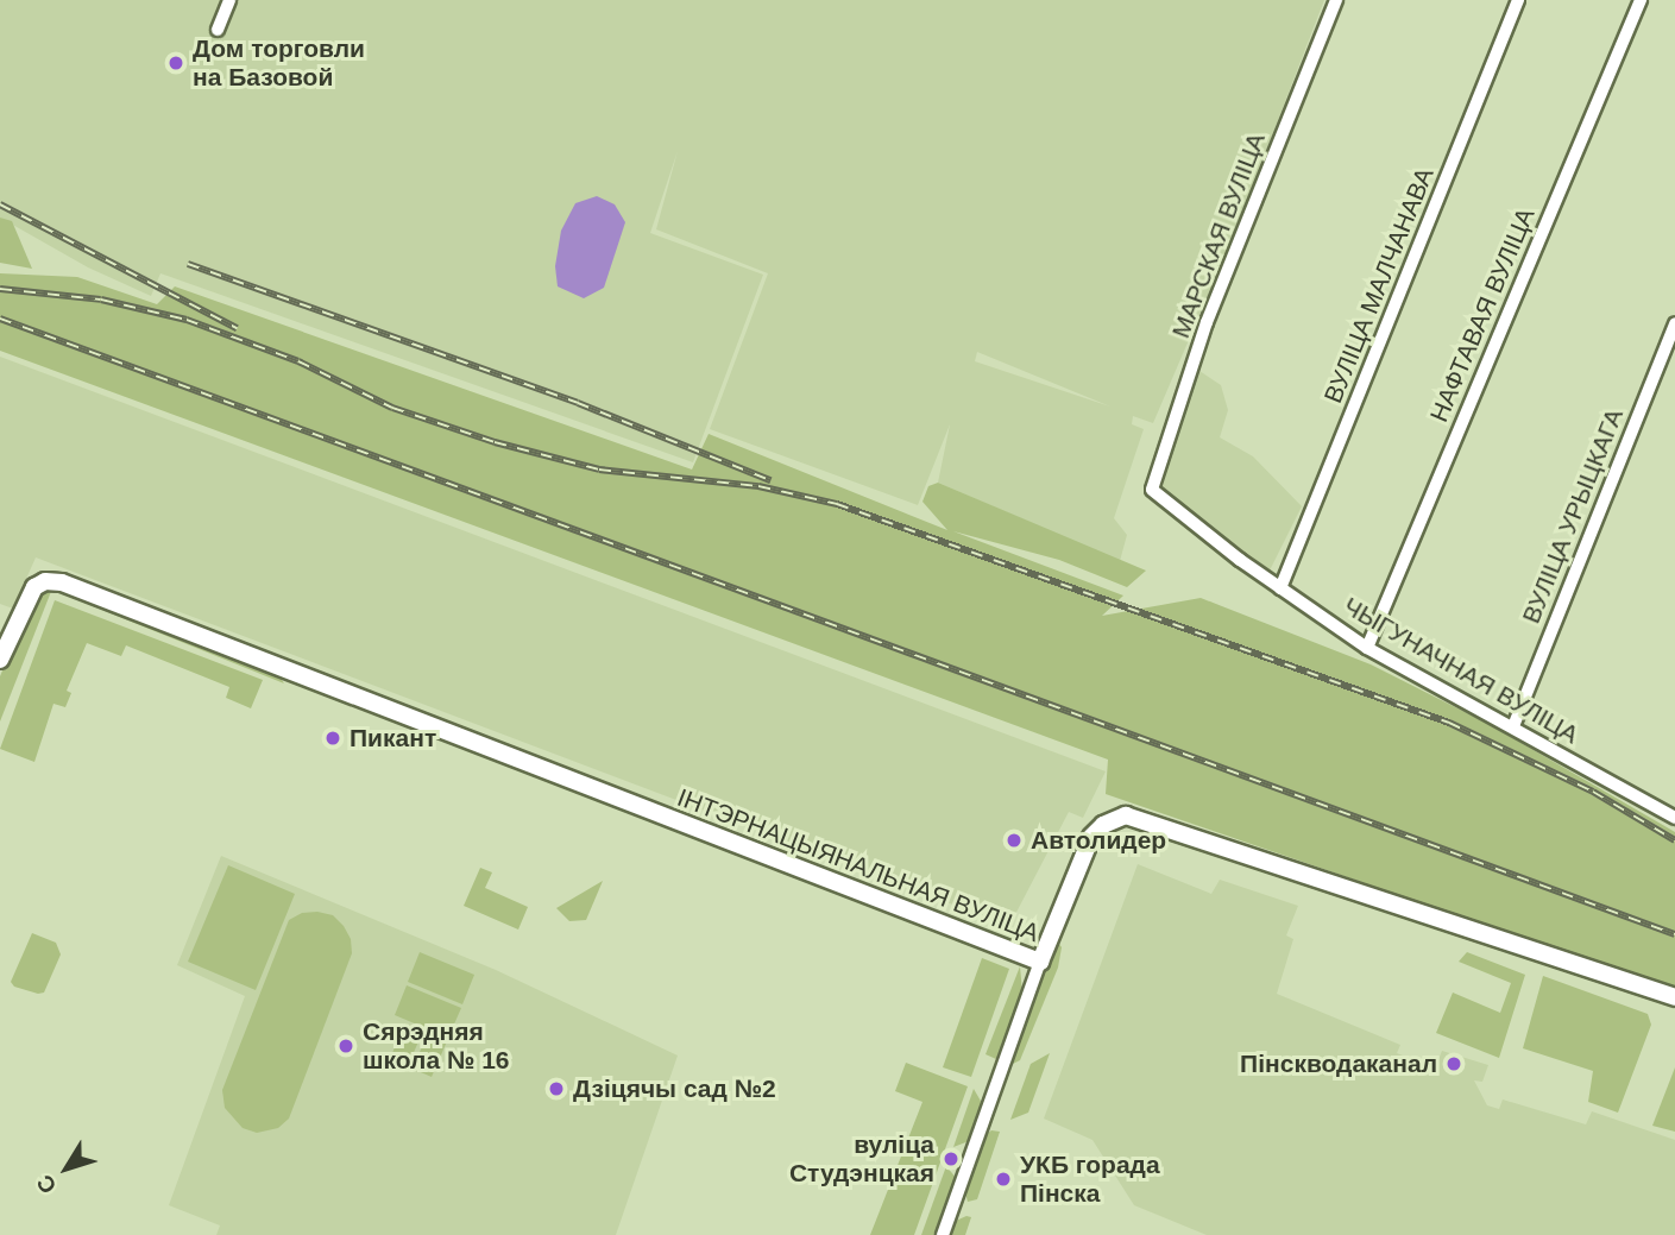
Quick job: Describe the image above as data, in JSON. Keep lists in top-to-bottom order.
{
  "streets": {
    "street": [
      "МАРСКАЯ ВУЛІЦА",
      "ВУЛІЦА МАЛЧАНАВА",
      "НАФТАВАЯ ВУЛІЦА",
      "ВУЛІЦА УРЫЦКАГА",
      "ЧЫГУНАЧНАЯ ВУЛІЦА",
      "ІНТЭРНАЦЫЯНАЛЬНАЯ ВУЛІЦА"
    ]
  },
  "crossings": [
    ["МАРСКАЯ ВУЛІЦА", "ЧЫГУНАЧНАЯ ВУЛІЦА"],
    ["ВУЛІЦА МАЛЧАНАВА", "ЧЫГУНАЧНАЯ ВУЛІЦА"],
    ["НАФТАВАЯ ВУЛІЦА", "ЧЫГУНАЧНАЯ ВУЛІЦА"],
    ["ВУЛІЦА УРЫЦКАГА", "ЧЫГУНАЧНАЯ ВУЛІЦА"]
  ],
  "places": [
    "Дом торговли на Базовой",
    "Пикант",
    "Автолидер",
    "Сярэдняя школа № 16",
    "Пінскводаканал",
    "Дзіцячы сад №2",
    "вуліца Студэнцкая",
    "УКБ горада Пінска"
  ],
  "north": "bottom left"
}
